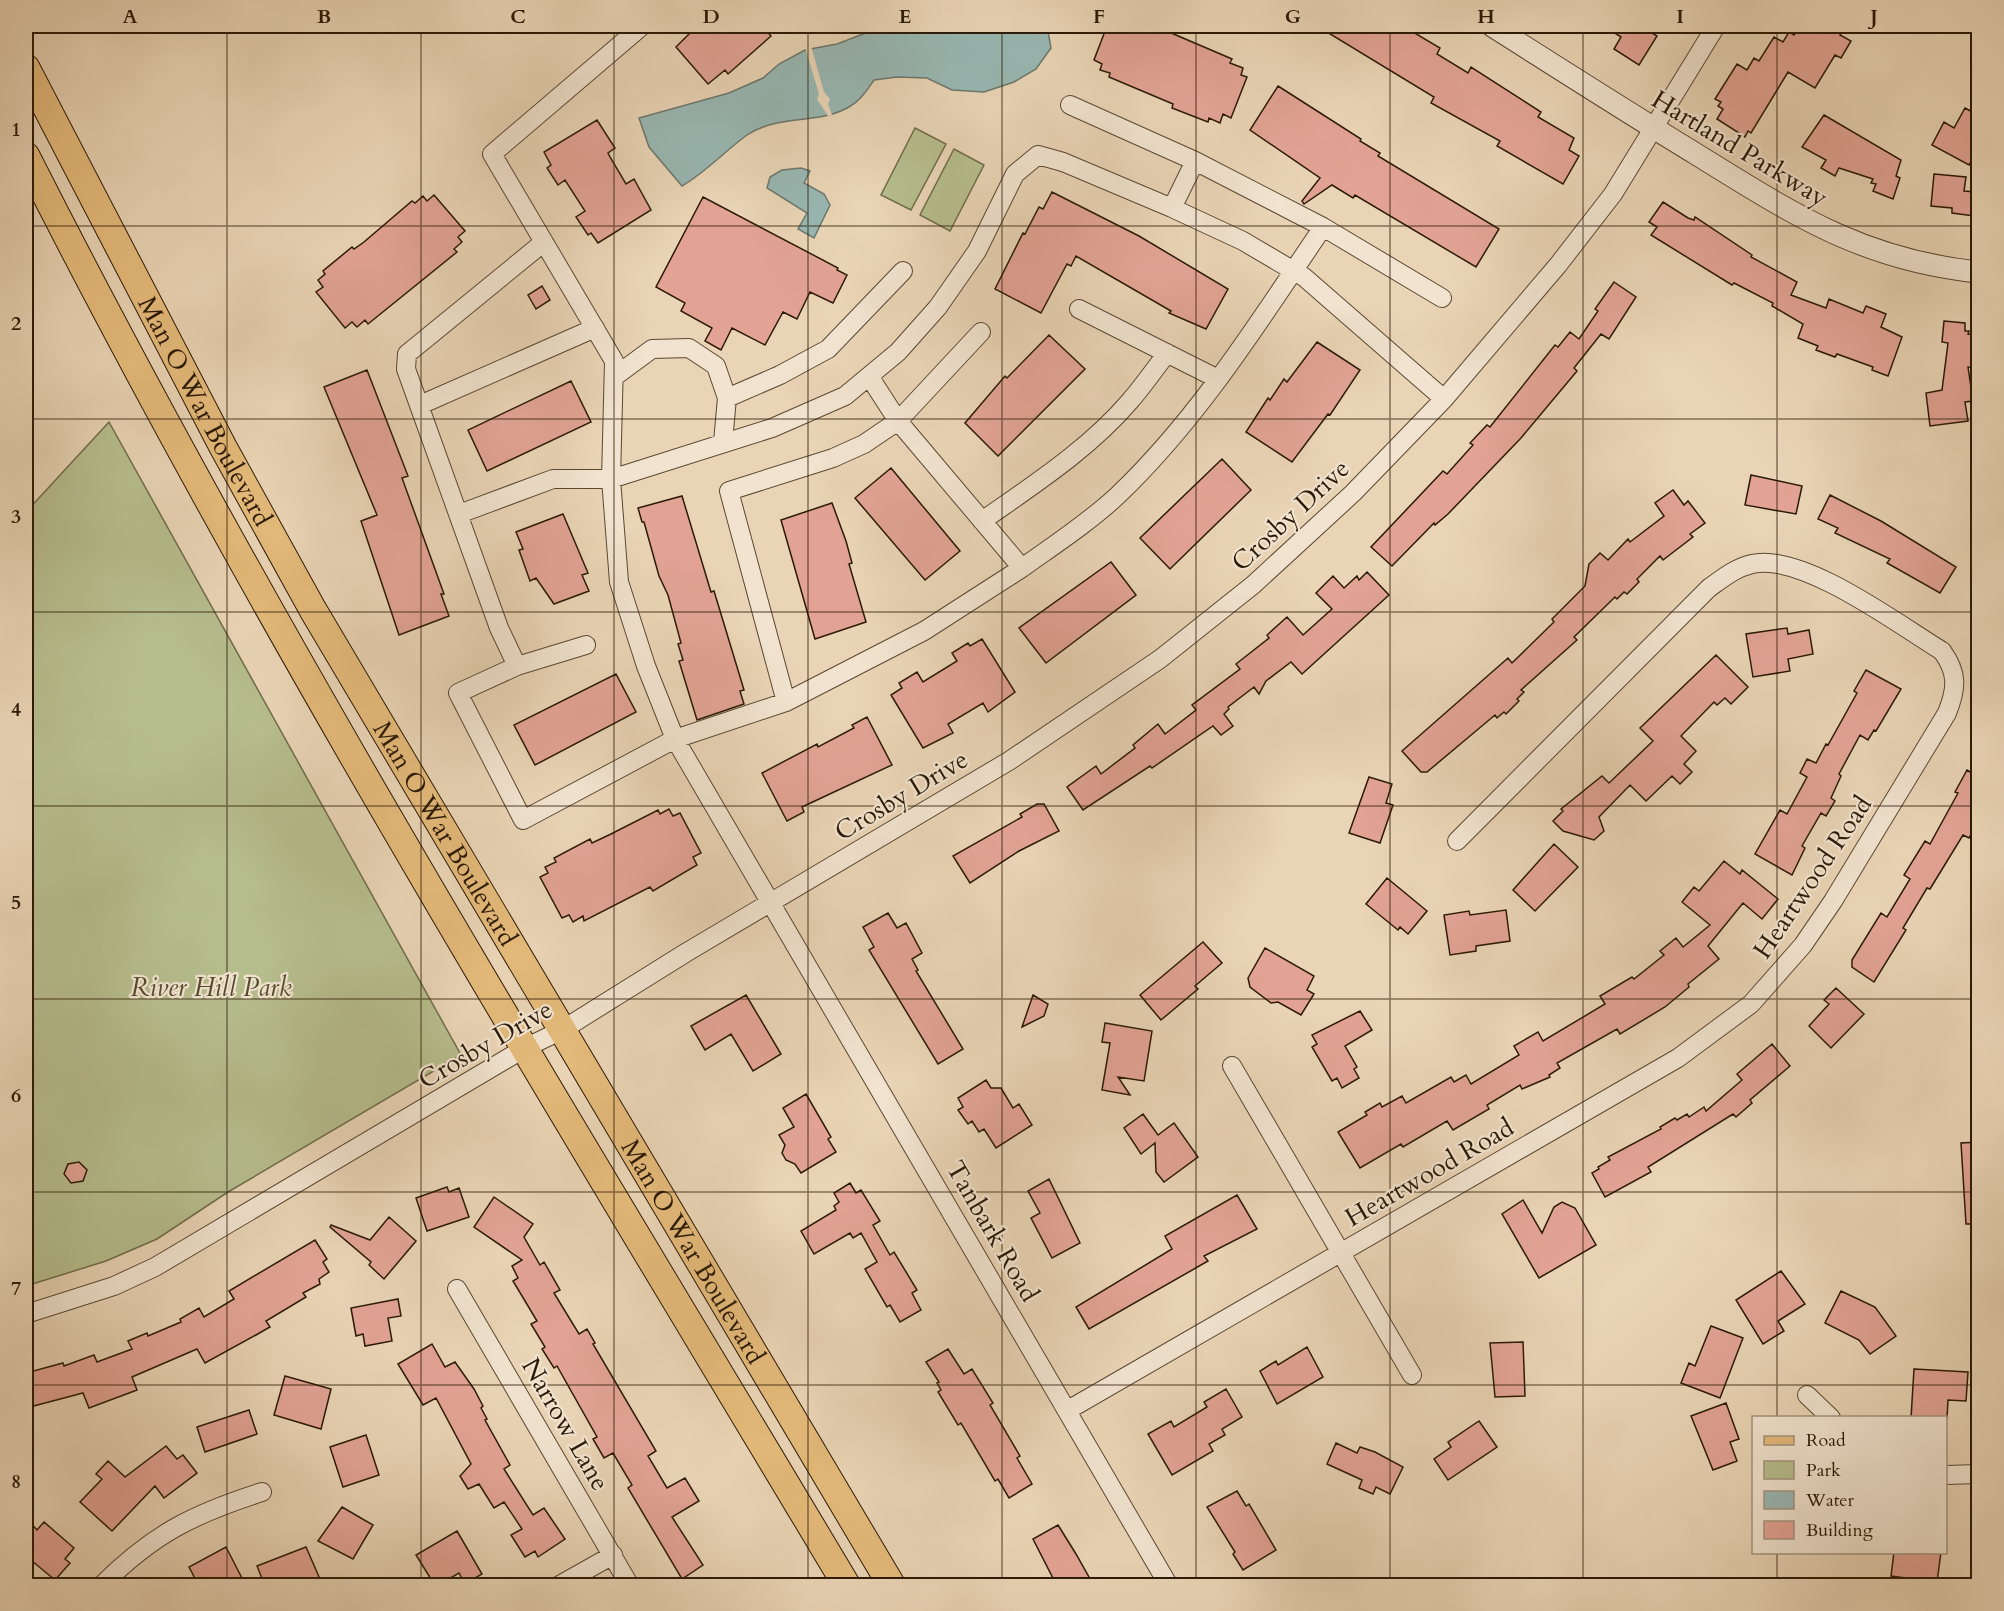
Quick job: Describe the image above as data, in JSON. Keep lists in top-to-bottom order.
{
  "streets": {
    "main road": ["Man O War Boulevard"],
    "street": [
      "Hartland Parkway",
      "Crosby Drive",
      "Heartwood Road",
      "Tanbark Road",
      "Narrow Lane"
    ]
  },
  "crossings": [
    ["Hartland Parkway", "Crosby Drive"],
    ["Man O War Boulevard", "Crosby Drive"],
    ["Crosby Drive", "Tanbark Road"],
    ["Heartwood Road", "Tanbark Road"]
  ],
  "parks": ["River Hill Park"],
  "legend": [
    "Road",
    "Park",
    "Water",
    "Building"
  ],
  "grid": {
    "columns": [
      "A",
      "B",
      "C",
      "D",
      "E",
      "F",
      "G",
      "H",
      "I",
      "J"
    ],
    "rows": [
      "1",
      "2",
      "3",
      "4",
      "5",
      "6",
      "7",
      "8"
    ]
  }
}
